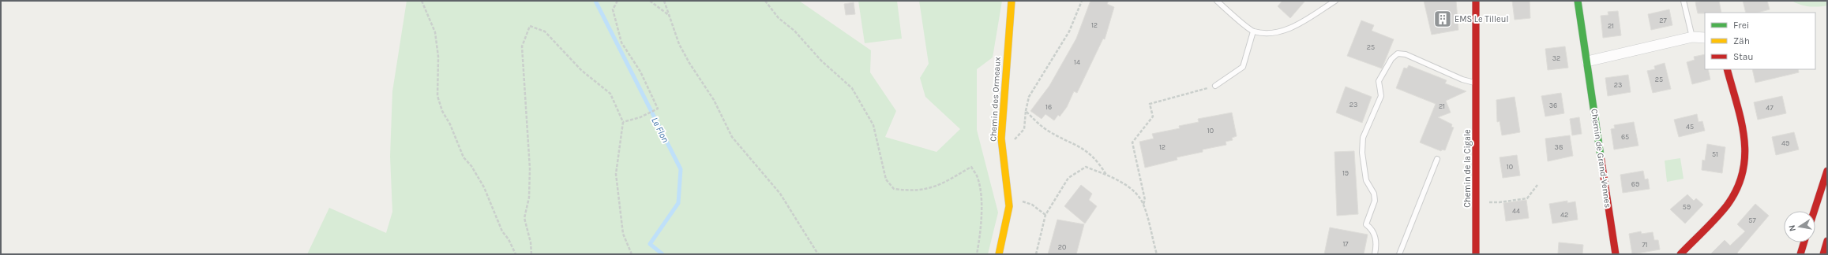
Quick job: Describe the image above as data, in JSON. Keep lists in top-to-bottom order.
{
  "streets": {
    "main road": ["Chemin des Ormeaux", "Chemin de Grand-Vennes", "Chemin de la Cigale"]
  },
  "water": ["Le Flon"],
  "places": {
    "building": ["EMS Le Tilleul"]
  },
  "house_numbers": [
    "27",
    "12",
    "21",
    "25",
    "32",
    "14",
    "25",
    "23",
    "23",
    "36",
    "21",
    "16",
    "47",
    "45",
    "10",
    "65",
    "49",
    "12",
    "38",
    "51",
    "10",
    "19",
    "69",
    "59",
    "44",
    "42",
    "57",
    "17",
    "71",
    "20"
  ],
  "legend": ["Frei", "Zäh", "Stau"],
  "north": "left"
}
